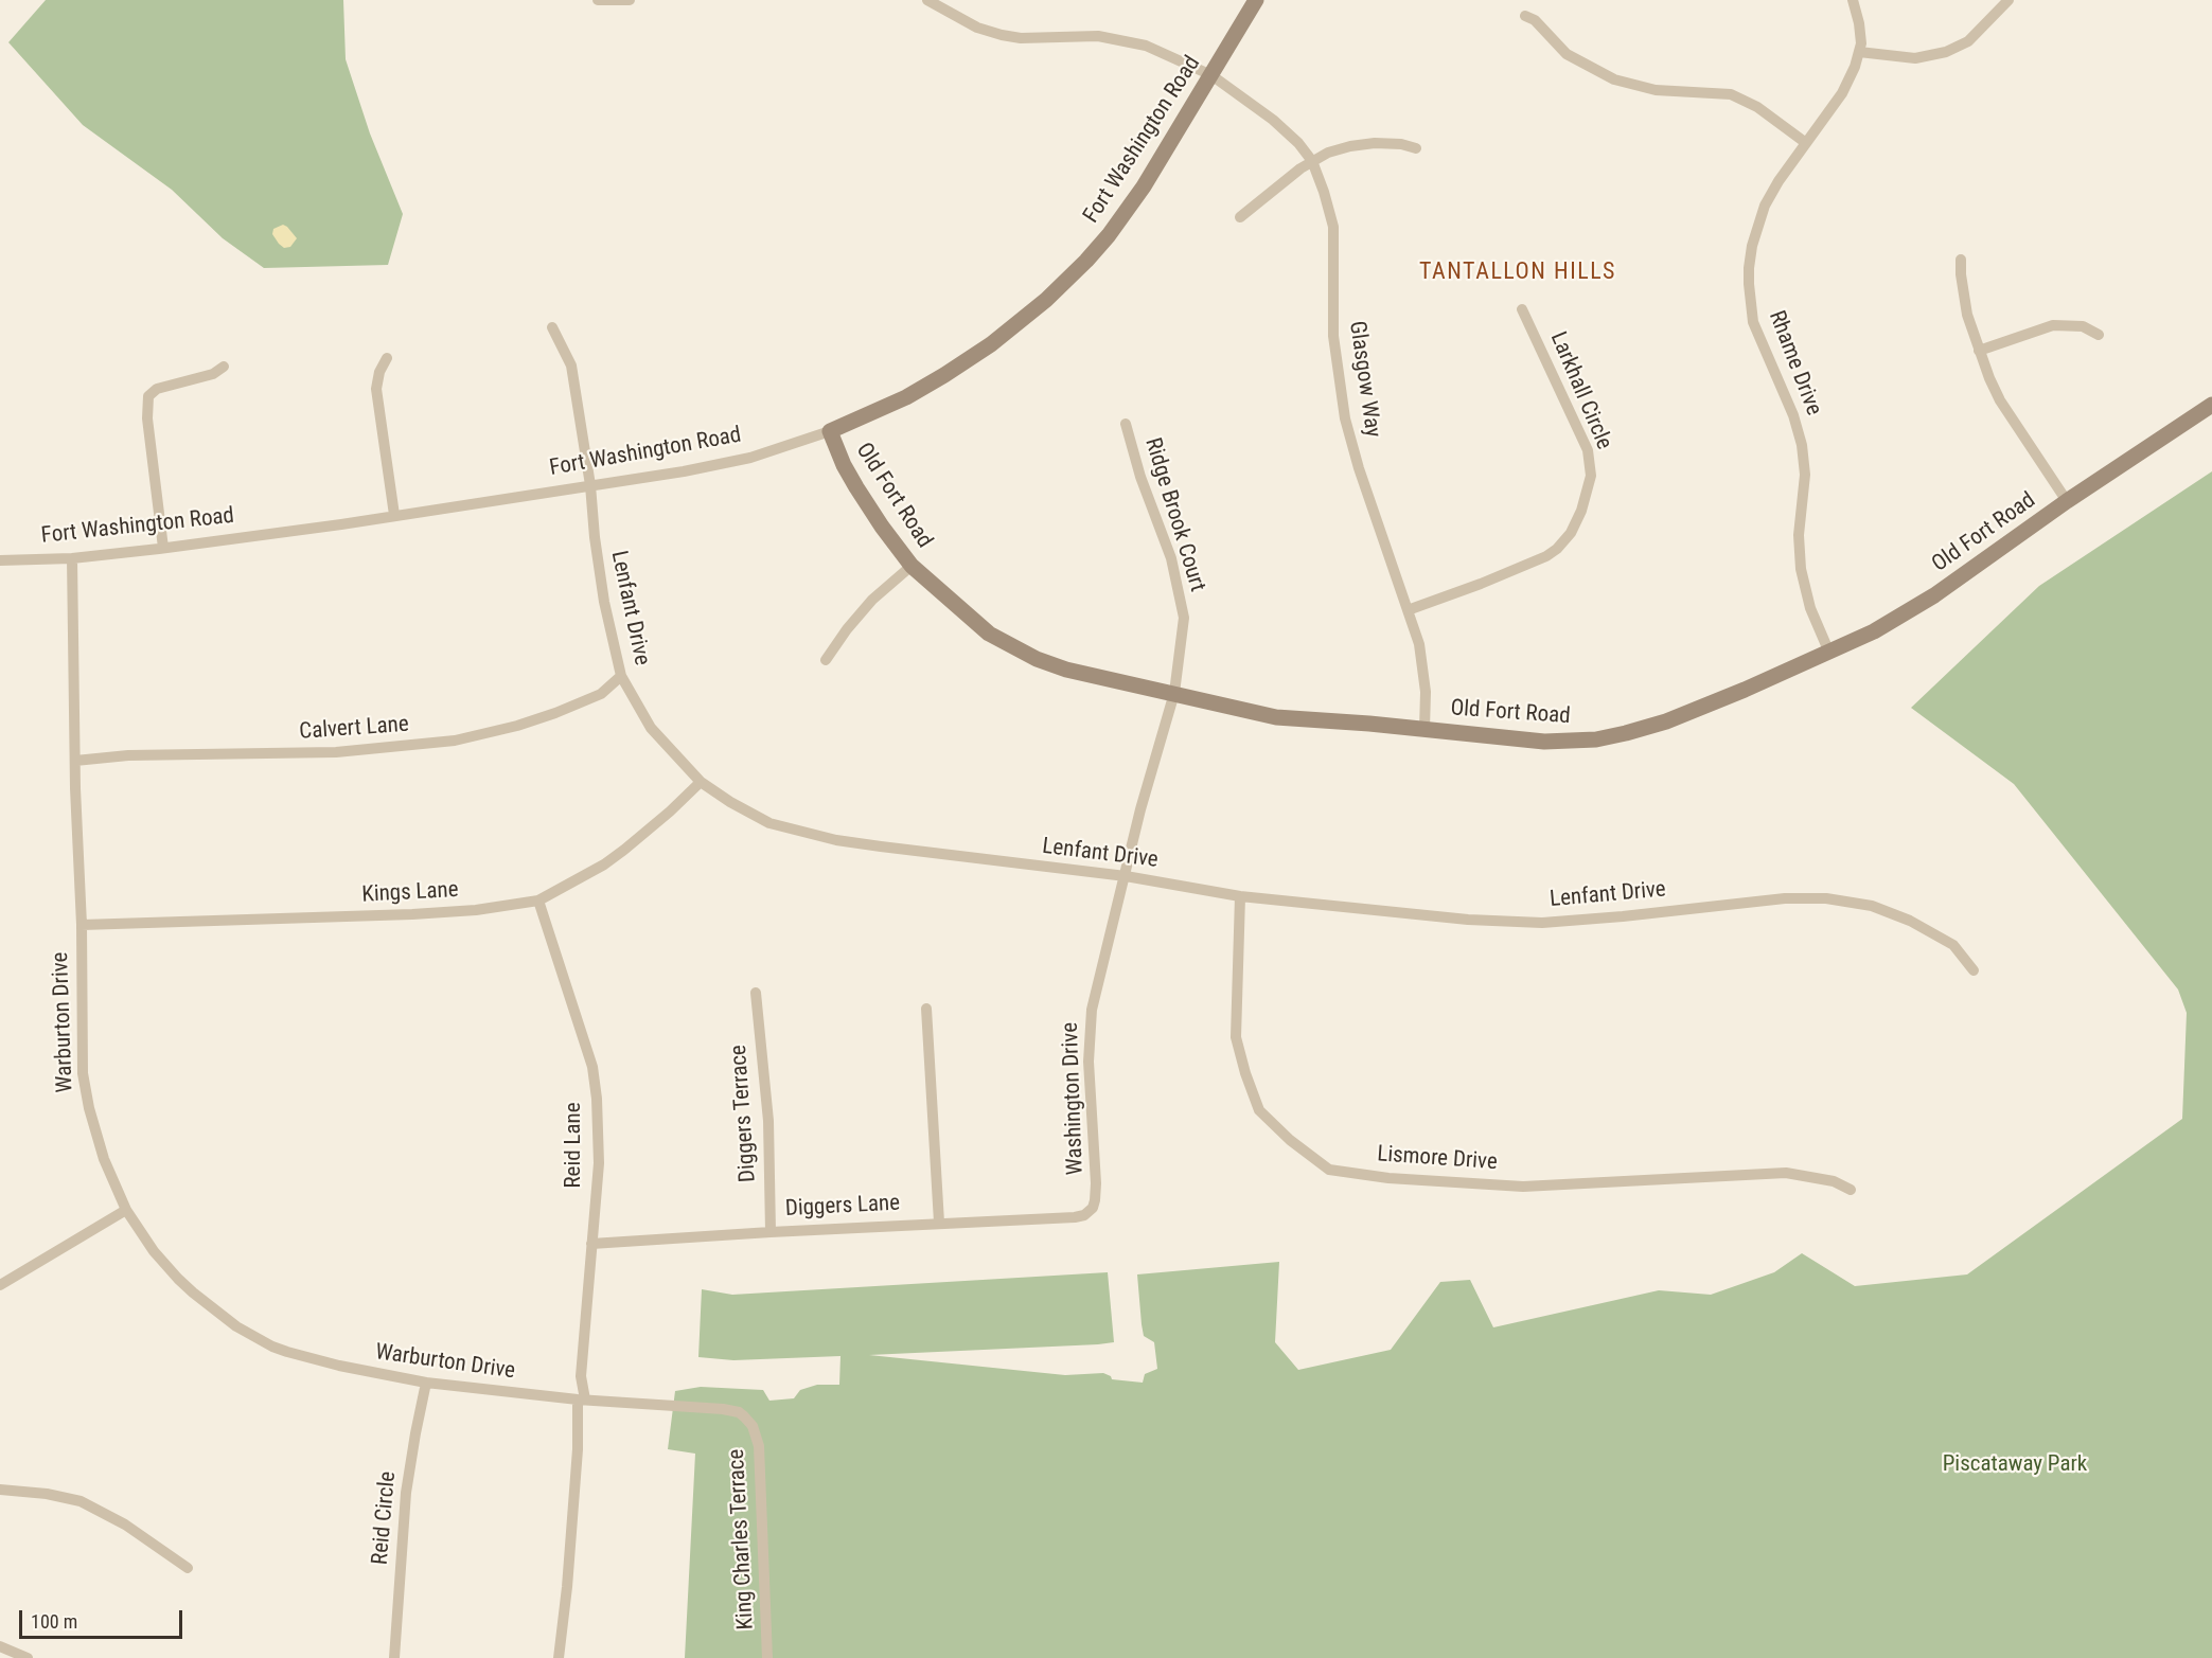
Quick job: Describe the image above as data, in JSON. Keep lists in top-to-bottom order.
{
  "streets": {
    "main road": ["Fort Washington Road", "Old Fort Road"],
    "street": [
      "Rhame Drive",
      "Glasgow Way",
      "Larkhall Circle",
      "Ridge Brook Court",
      "Lenfant Drive",
      "Calvert Lane",
      "Kings Lane",
      "Warburton Drive",
      "Washington Drive",
      "Diggers Terrace",
      "Reid Lane",
      "Lismore Drive",
      "Diggers Lane",
      "Reid Circle",
      "King Charles Terrace"
    ]
  },
  "crossings": [
    ["Fort Washington Road", "Glasgow Way"],
    ["Fort Washington Road", "Old Fort Road"],
    ["Fort Washington Road", "Lenfant Drive"],
    ["Fort Washington Road", "Warburton Drive"],
    ["Rhame Drive", "Old Fort Road"],
    ["Glasgow Way", "Larkhall Circle"],
    ["Glasgow Way", "Old Fort Road"],
    ["Old Fort Road", "Ridge Brook Court"],
    ["Old Fort Road", "Washington Drive"],
    ["Ridge Brook Court", "Washington Drive"],
    ["Lenfant Drive", "Calvert Lane"],
    ["Lenfant Drive", "Kings Lane"],
    ["Lenfant Drive", "Washington Drive"],
    ["Lenfant Drive", "Lismore Drive"],
    ["Calvert Lane", "Warburton Drive"],
    ["Kings Lane", "Warburton Drive"],
    ["Kings Lane", "Reid Lane"],
    ["Warburton Drive", "Reid Lane"],
    ["Warburton Drive", "Reid Circle"],
    ["Warburton Drive", "King Charles Terrace"],
    ["Washington Drive", "Diggers Lane"],
    ["Diggers Terrace", "Diggers Lane"],
    ["Reid Lane", "Diggers Lane"]
  ],
  "districts": ["TANTALLON HILLS"],
  "parks": ["Piscataway Park"],
  "scale_bar": "100 m"
}
